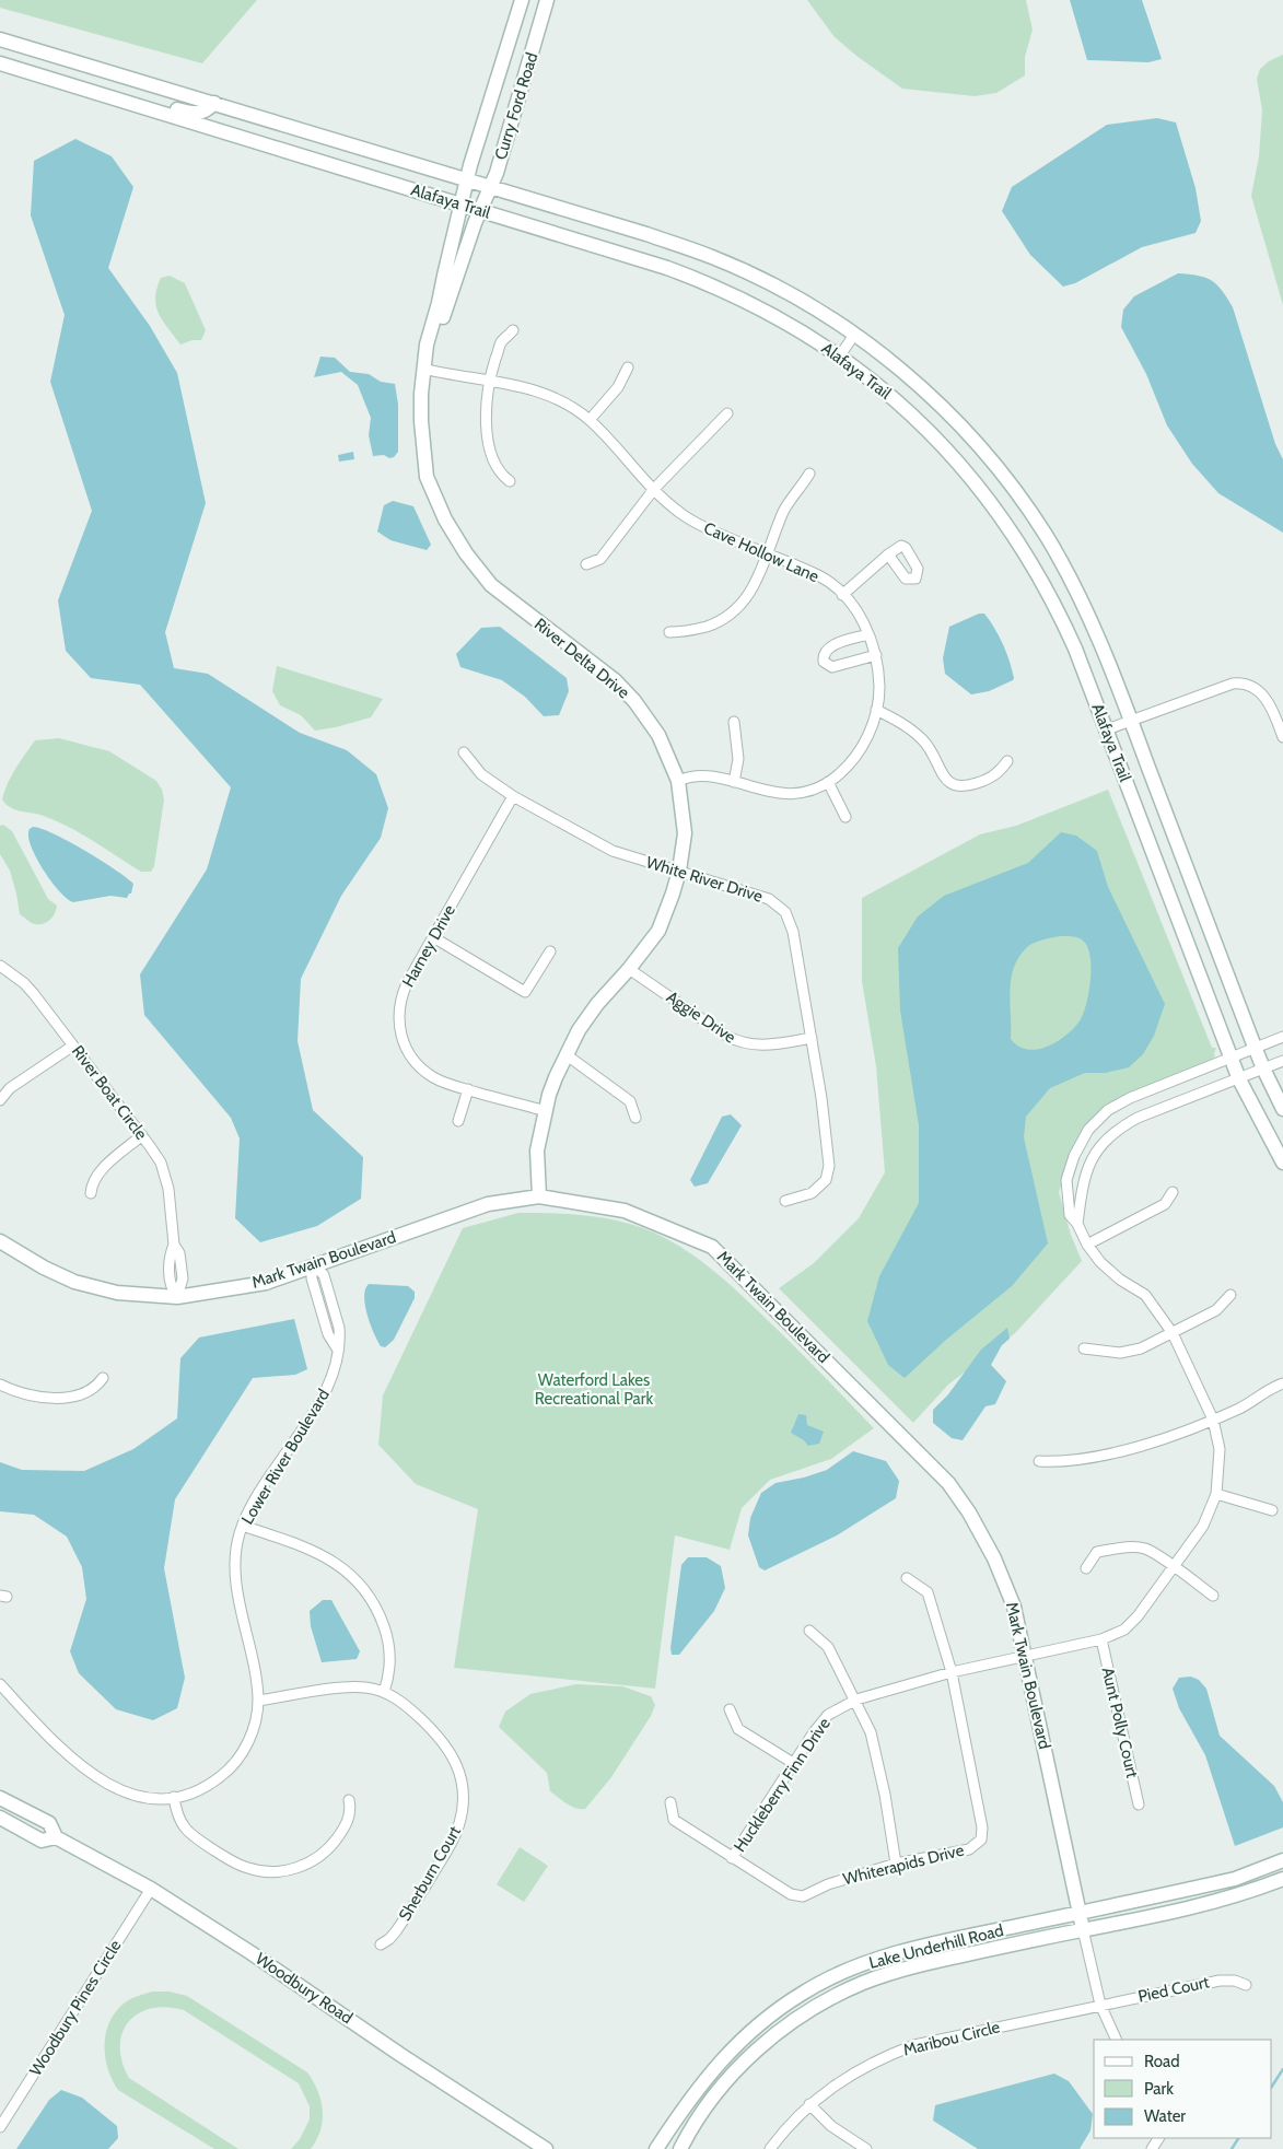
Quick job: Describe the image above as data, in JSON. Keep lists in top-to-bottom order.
{
  "streets": {
    "street": [
      "Curry Ford Road",
      "Alafaya Trail",
      "Cave Hollow Lane",
      "River Delta Drive",
      "White River Drive",
      "Harney Drive",
      "Aggie Drive",
      "River Boat Circle",
      "Mark Twain Boulevard",
      "Lower River Boulevard",
      "Aunt Polly Court",
      "Huckleberry Finn Drive",
      "Whiterapids Drive",
      "Sherburn Court",
      "Lake Underhill Road",
      "Woodbury Road",
      "Pied Court",
      "Woodbury Pines Circle",
      "Maribou Circle"
    ]
  },
  "crossings": [
    ["Curry Ford Road", "Alafaya Trail"],
    ["Curry Ford Road", "River Delta Drive"],
    ["Alafaya Trail", "River Delta Drive"],
    ["Alafaya Trail", "Huckleberry Finn Drive"],
    ["Cave Hollow Lane", "River Delta Drive"],
    ["River Delta Drive", "White River Drive"],
    ["River Delta Drive", "Harney Drive"],
    ["River Delta Drive", "Aggie Drive"],
    ["River Delta Drive", "Mark Twain Boulevard"],
    ["White River Drive", "Harney Drive"],
    ["White River Drive", "Aggie Drive"],
    ["River Boat Circle", "Mark Twain Boulevard"],
    ["Mark Twain Boulevard", "Lower River Boulevard"],
    ["Mark Twain Boulevard", "Huckleberry Finn Drive"],
    ["Mark Twain Boulevard", "Lake Underhill Road"],
    ["Lower River Boulevard", "Sherburn Court"],
    ["Aunt Polly Court", "Huckleberry Finn Drive"],
    ["Huckleberry Finn Drive", "Whiterapids Drive"],
    ["Woodbury Road", "Woodbury Pines Circle"],
    ["Pied Court", "Maribou Circle"]
  ],
  "parks": ["Waterford Lakes Recreational Park"],
  "legend": ["Road", "Park", "Water"]
}
